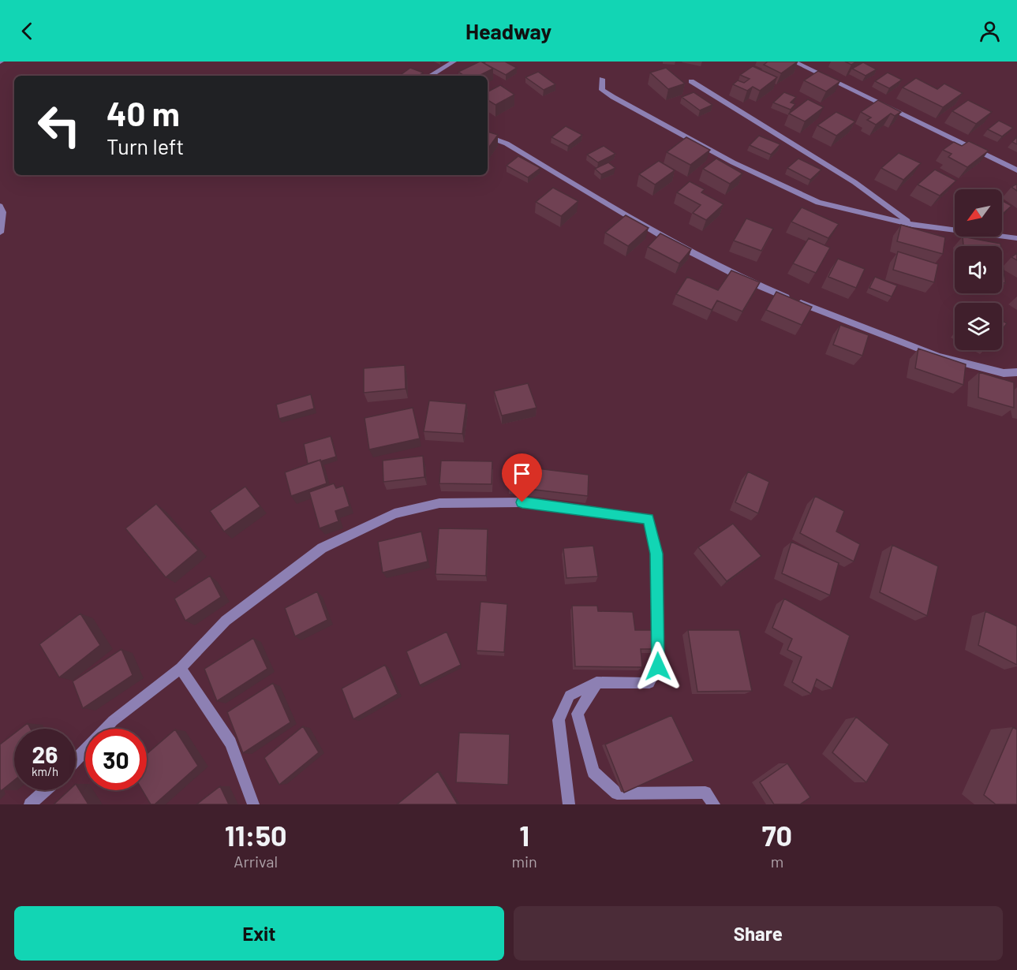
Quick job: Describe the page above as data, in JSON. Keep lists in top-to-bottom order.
{
  "north": "bottom left",
  "page": {
    "header": "Headway",
    "turn": ["40 m", "Turn left"],
    "speed": "26 km/h",
    "limit": "30",
    "eta": [
      "11:50",
      "Arrival",
      "1",
      "min",
      "70",
      "m"
    ],
    "buttons": ["Exit", "Share"]
  }
}
